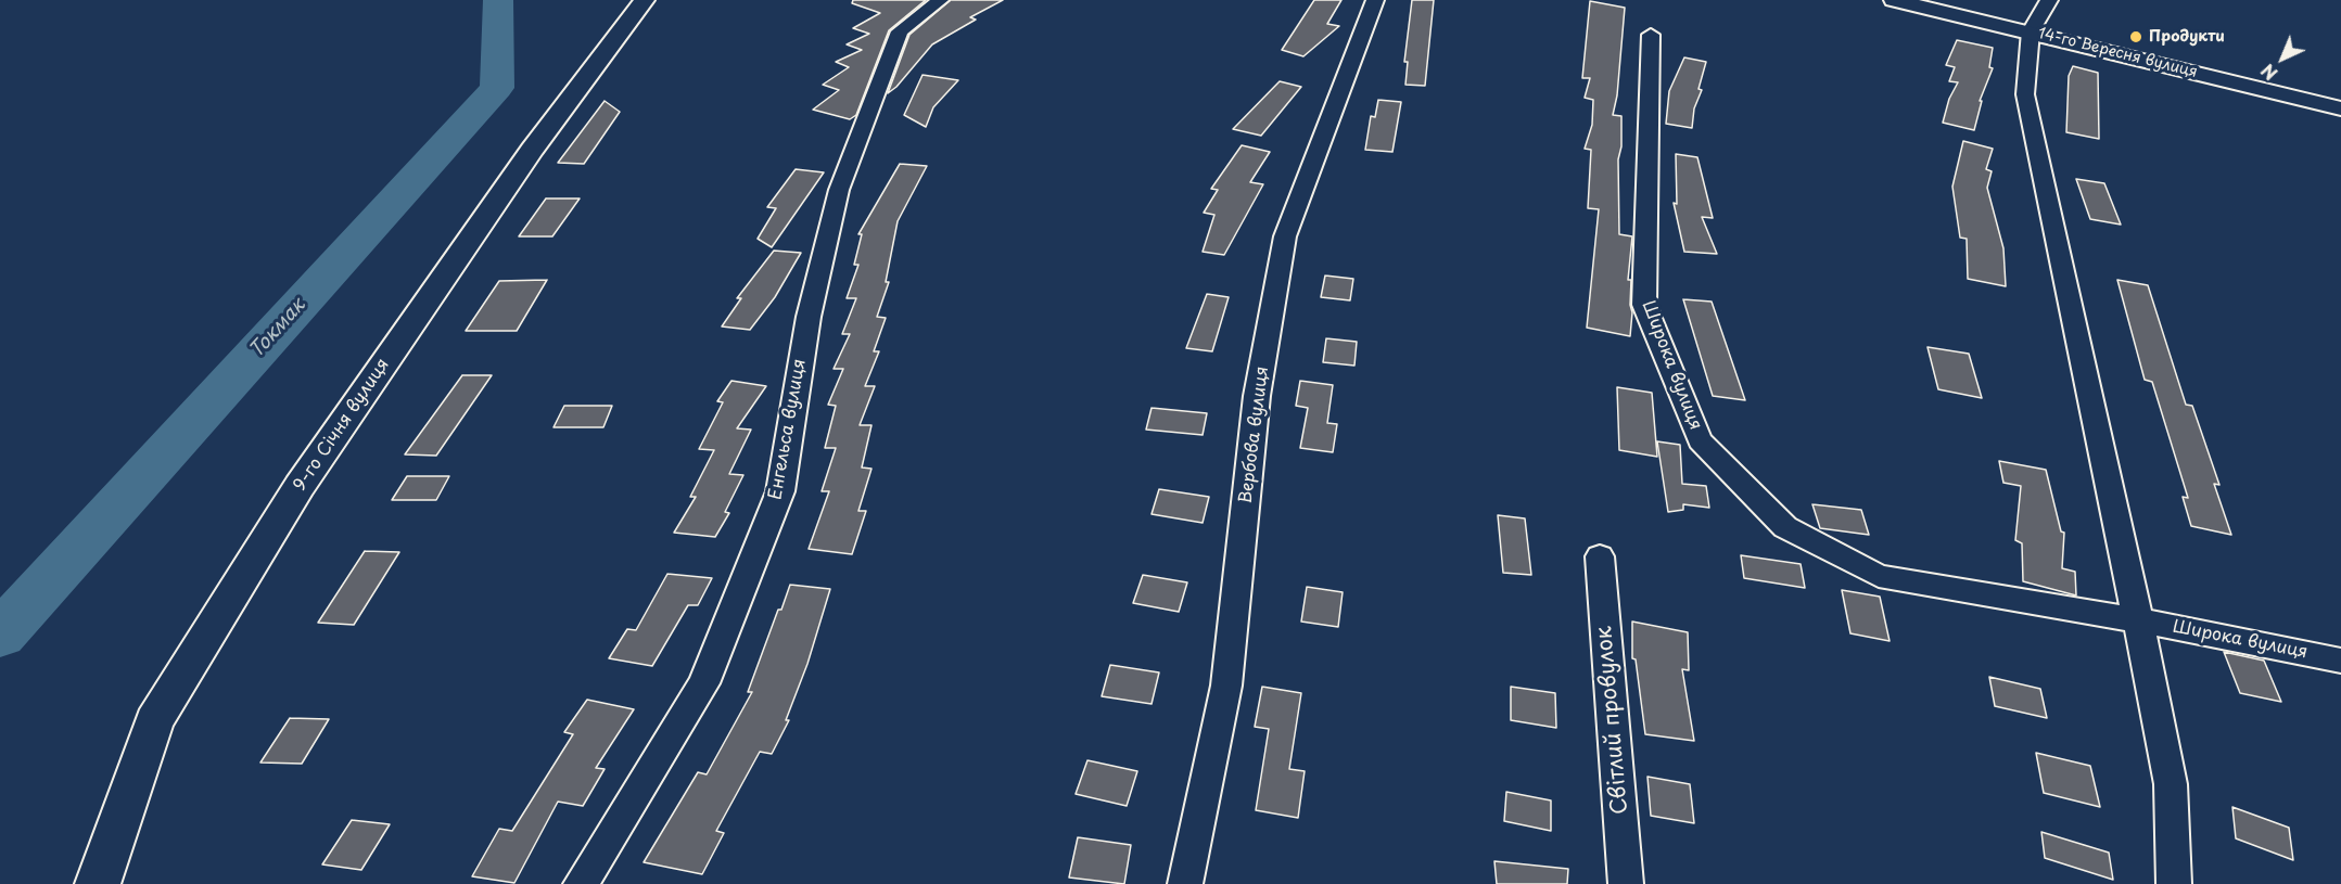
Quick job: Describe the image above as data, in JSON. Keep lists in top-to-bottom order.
{
  "streets": {
    "street": [
      "14-го Вересня вулиця",
      "Широка вулиця",
      "9-го Січня вулиця",
      "Енгельса вулиця",
      "Вербова вулиця",
      "Світлий провулок"
    ]
  },
  "water": ["Токмак"],
  "places": ["Продукти"],
  "north": "bottom left"
}
